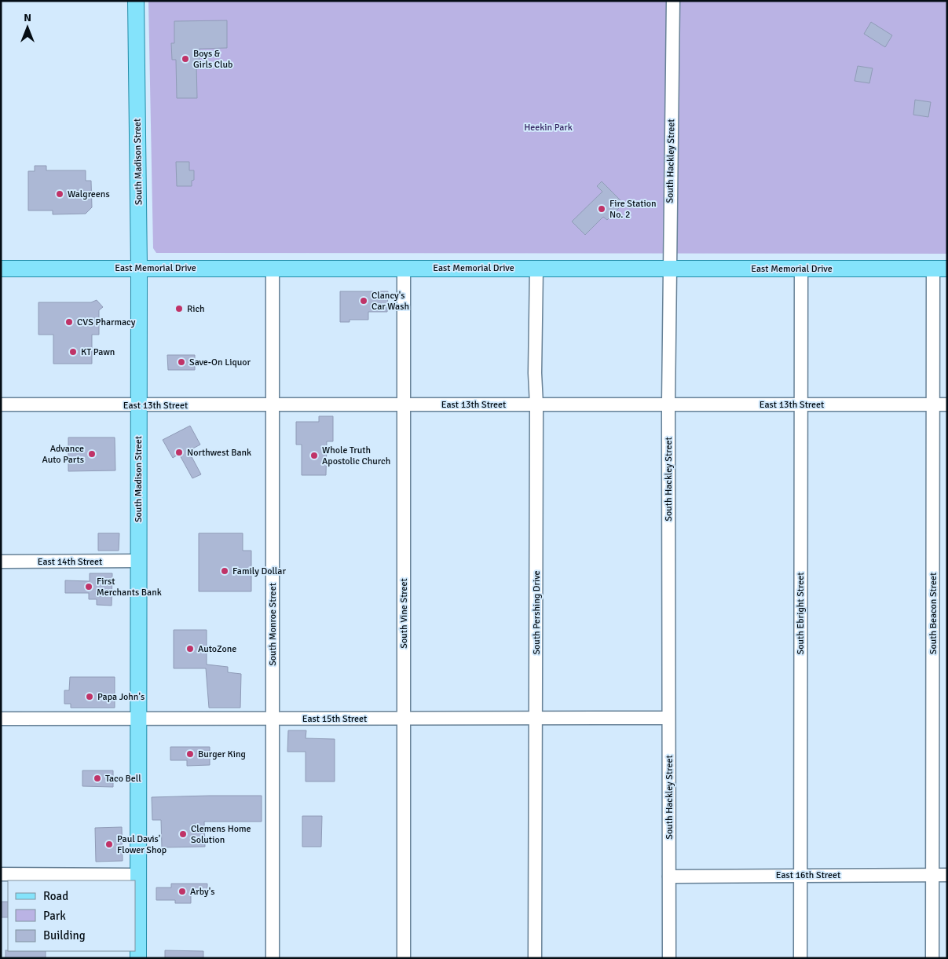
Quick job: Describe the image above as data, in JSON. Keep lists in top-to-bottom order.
{
  "streets": {
    "main road": ["South Madison Street", "East Memorial Drive"],
    "street": [
      "South Hackley Street",
      "East 13th Street",
      "East 14th Street",
      "South Pershing Drive",
      "South Vine Street",
      "South Ebright Street",
      "South Beacon Street",
      "South Monroe Street",
      "East 15th Street",
      "East 16th Street"
    ]
  },
  "crossings": [
    ["South Hackley Street", "East Memorial Drive"],
    ["South Hackley Street", "East 13th Street"],
    ["South Hackley Street", "East 15th Street"],
    ["South Hackley Street", "East 16th Street"],
    ["South Madison Street", "East Memorial Drive"],
    ["South Madison Street", "East 13th Street"],
    ["South Madison Street", "East 14th Street"],
    ["South Madison Street", "East 15th Street"],
    ["East Memorial Drive", "South Pershing Drive"],
    ["East Memorial Drive", "South Vine Street"],
    ["East Memorial Drive", "South Ebright Street"],
    ["East Memorial Drive", "South Beacon Street"],
    ["East Memorial Drive", "South Monroe Street"],
    ["East 13th Street", "South Pershing Drive"],
    ["East 13th Street", "South Vine Street"],
    ["East 13th Street", "South Ebright Street"],
    ["East 13th Street", "South Beacon Street"],
    ["East 13th Street", "South Monroe Street"],
    ["South Pershing Drive", "East 15th Street"],
    ["South Vine Street", "East 15th Street"],
    ["South Ebright Street", "East 16th Street"],
    ["South Beacon Street", "East 16th Street"],
    ["South Monroe Street", "East 15th Street"]
  ],
  "parks": ["Heekin Park"],
  "places": [
    "Boys & Girls Club",
    "Walgreens",
    "Fire Station No. 2",
    "Clancy's Car Wash",
    "Rich",
    "CVS Pharmacy",
    "KT Pawn",
    "Save-On Liquor",
    "Northwest Bank",
    "Advance Auto Parts",
    "Whole Truth Apostolic Church",
    "Family Dollar",
    "First Merchants Bank",
    "AutoZone",
    "Papa John's",
    "Burger King",
    "Taco Bell",
    "Clemens Home Solution",
    "Paul Davis' Flower Shop",
    "Arby's"
  ],
  "legend": ["Road", "Park", "Building"],
  "north": "top"
}
